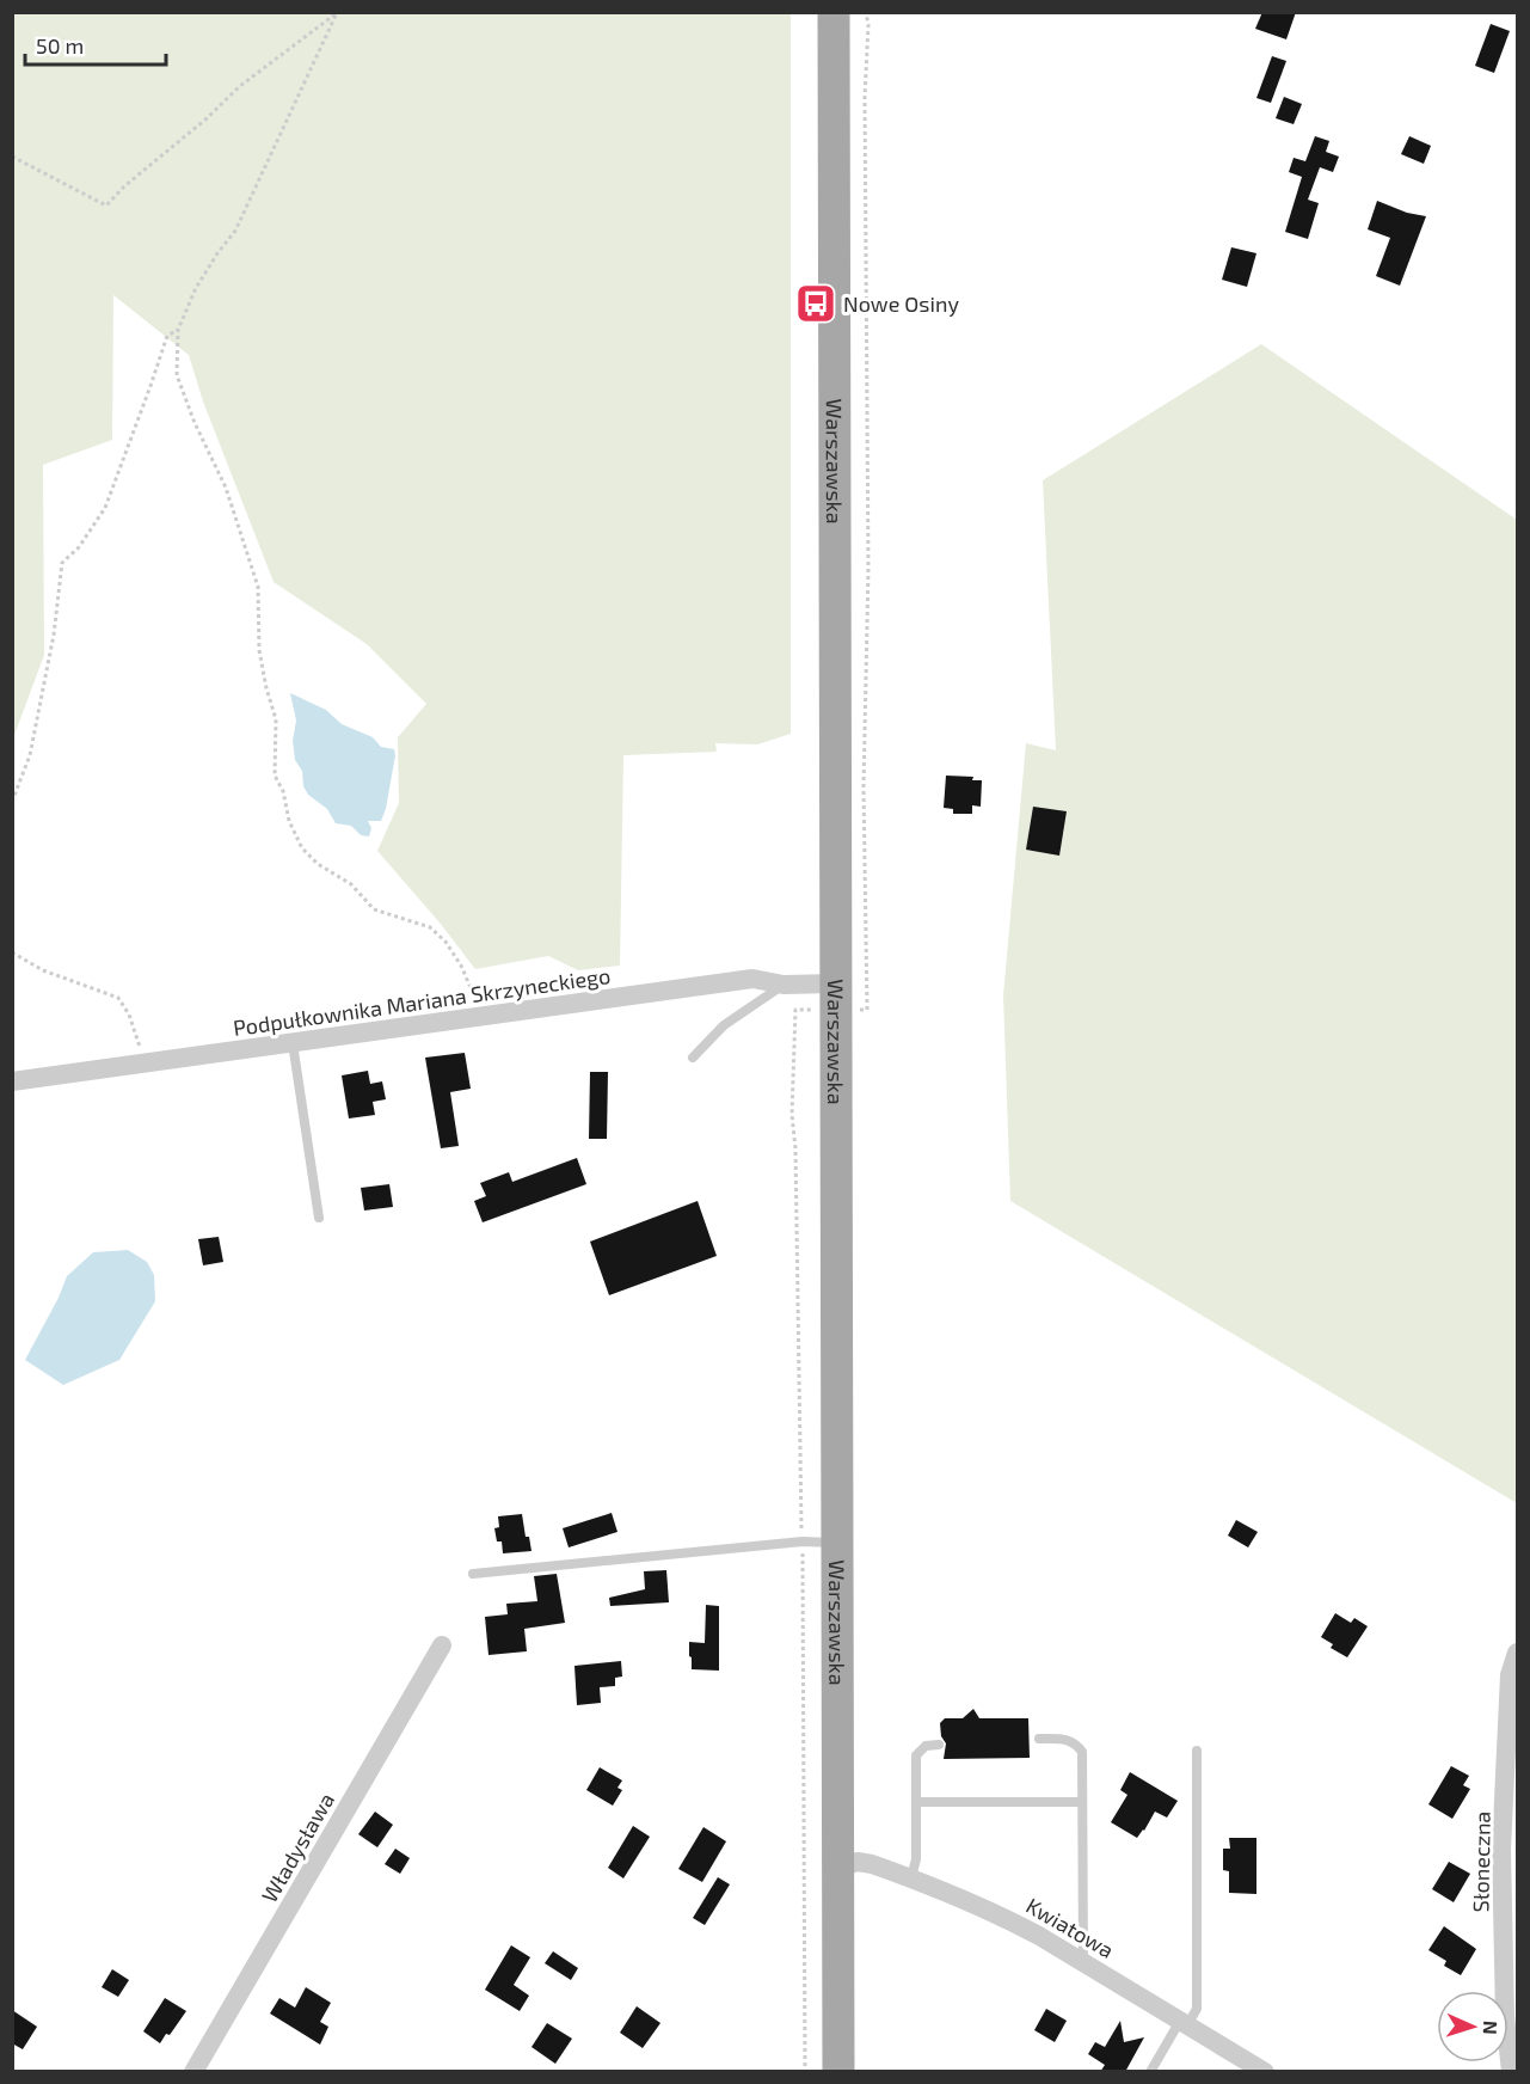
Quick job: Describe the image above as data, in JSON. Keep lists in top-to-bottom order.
{
  "streets": {
    "main road": ["Warszawska"],
    "street": [
      "Podpułkownika Mariana Skrzyneckiego",
      "Władysława",
      "Słoneczna",
      "Kwiatowa"
    ]
  },
  "crossings": [
    ["Warszawska", "Podpułkownika Mariana Skrzyneckiego"],
    ["Warszawska", "Kwiatowa"]
  ],
  "places": {
    "bus stop": ["Nowe Osiny"]
  },
  "scale_bar": "50 m",
  "north": "right"
}
